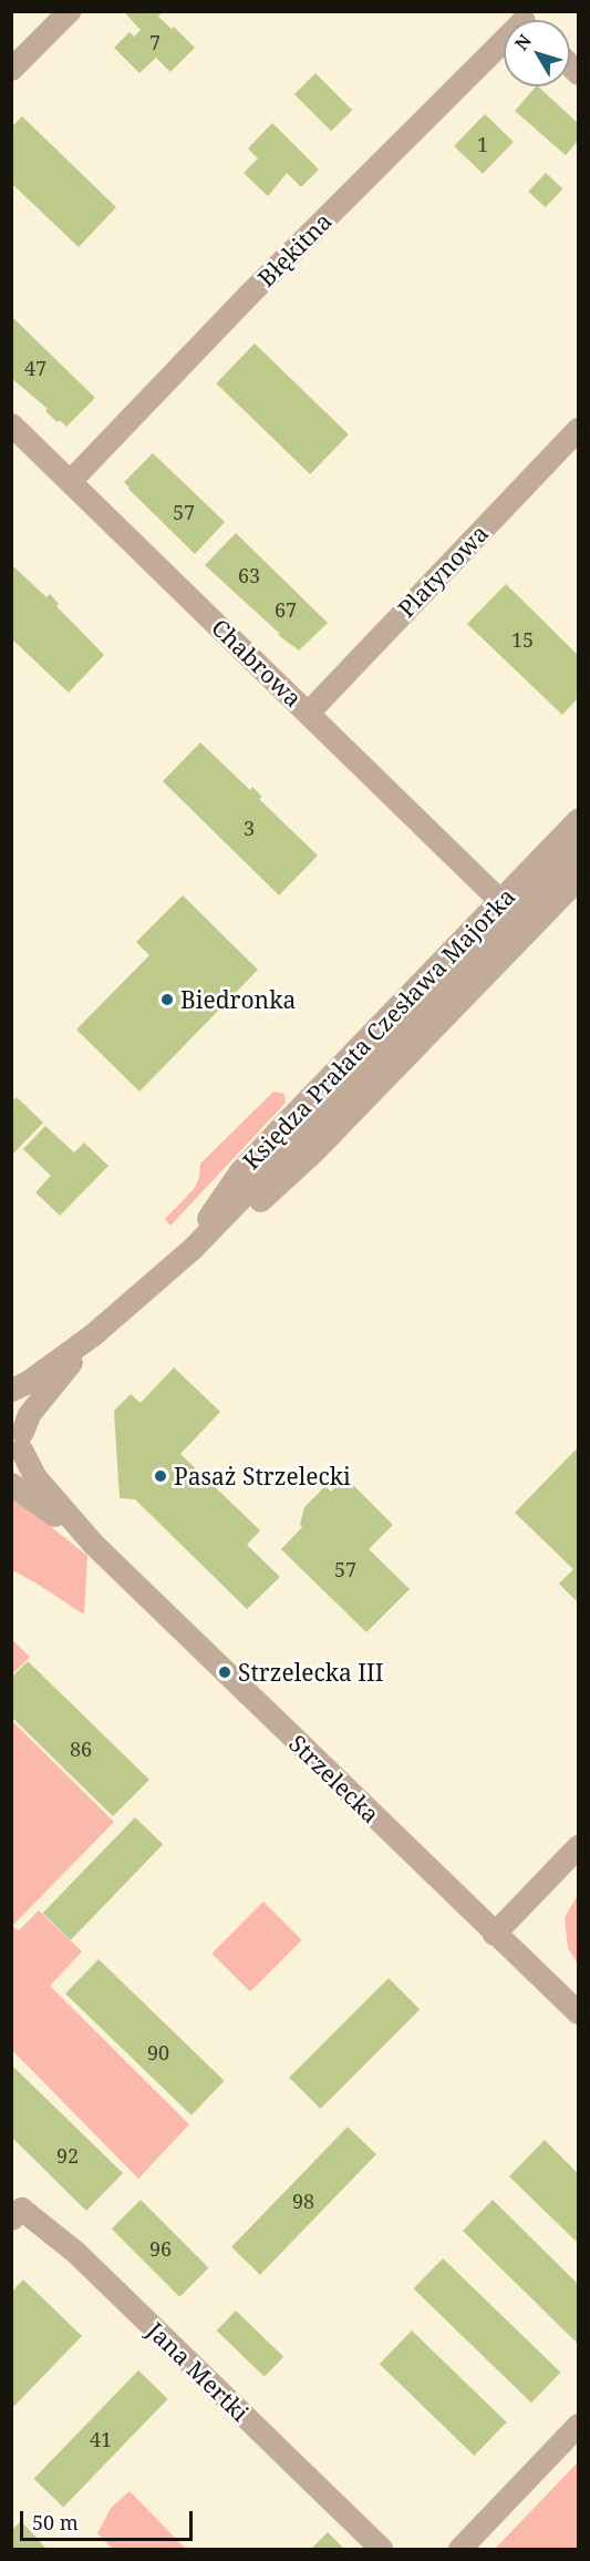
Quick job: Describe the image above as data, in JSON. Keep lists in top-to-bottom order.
{
  "streets": {
    "street": [
      "Błękitna",
      "Platynowa",
      "Chabrowa",
      "Księdza Prałata Czesława Majorka",
      "Strzelecka",
      "Jana Mertki"
    ]
  },
  "crossings": [
    ["Błękitna", "Chabrowa"],
    ["Platynowa", "Chabrowa"],
    ["Chabrowa", "Księdza Prałata Czesława Majorka"],
    ["Księdza Prałata Czesława Majorka", "Strzelecka"]
  ],
  "places": ["Biedronka", "Pasaż Strzelecki", "Strzelecka III"],
  "house_numbers": [
    "7",
    "1",
    "47",
    "57",
    "63",
    "67",
    "15",
    "3",
    "57",
    "86",
    "90",
    "92",
    "98",
    "96",
    "41"
  ],
  "scale_bar": "50 m",
  "north": "top left"
}
